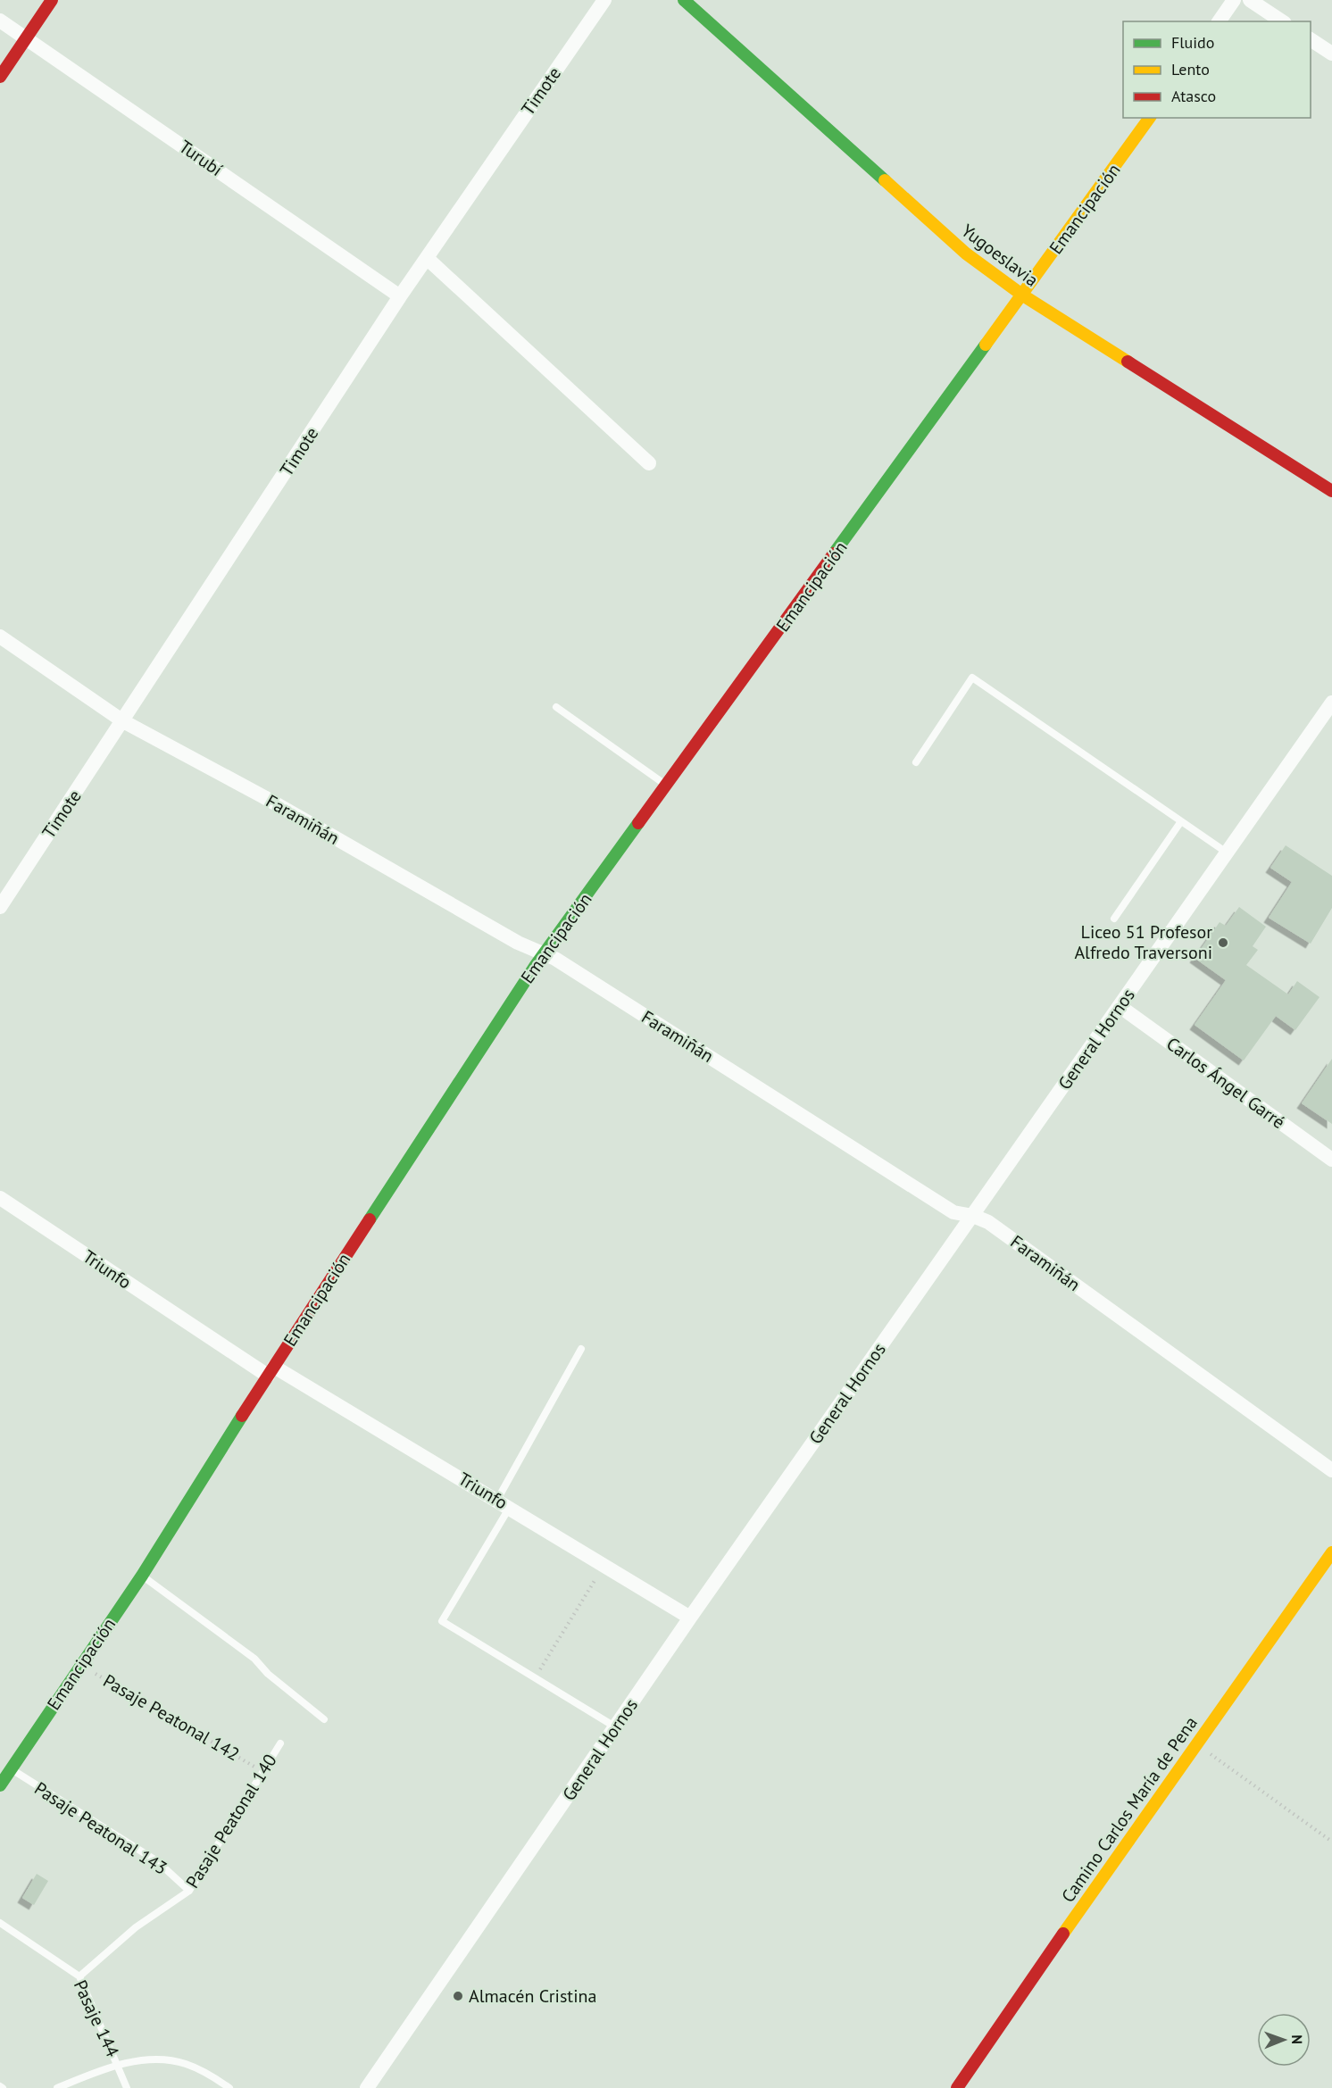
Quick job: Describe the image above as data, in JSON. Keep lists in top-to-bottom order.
{
  "streets": {
    "street": [
      "Timote",
      "Turubí",
      "Emancipación",
      "Yugoeslavia",
      "Faramiñán",
      "General Hornos",
      "Carlos Ángel Garré",
      "Triunfo",
      "Camino Carlos María de Pena"
    ],
    "lane": ["Pasaje Peatonal 140", "Pasaje Peatonal 143", "Pasaje 144"],
    "path": ["Pasaje Peatonal 142"]
  },
  "crossings": [
    ["Timote", "Turubí"],
    ["Timote", "Faramiñán"],
    ["Emancipación", "Yugoeslavia"],
    ["Emancipación", "Faramiñán"],
    ["Emancipación", "Triunfo"],
    ["Emancipación", "Pasaje Peatonal 142"],
    ["Emancipación", "Pasaje Peatonal 143"],
    ["Faramiñán", "General Hornos"],
    ["General Hornos", "Carlos Ángel Garré"],
    ["General Hornos", "Triunfo"],
    ["Pasaje Peatonal 142", "Pasaje Peatonal 140"],
    ["Pasaje Peatonal 140", "Pasaje Peatonal 143"],
    ["Pasaje Peatonal 140", "Pasaje 144"]
  ],
  "places": ["Liceo 51 Profesor Alfredo Traversoni", "Almacén Cristina"],
  "legend": ["Fluido", "Lento", "Atasco"],
  "north": "right"
}
